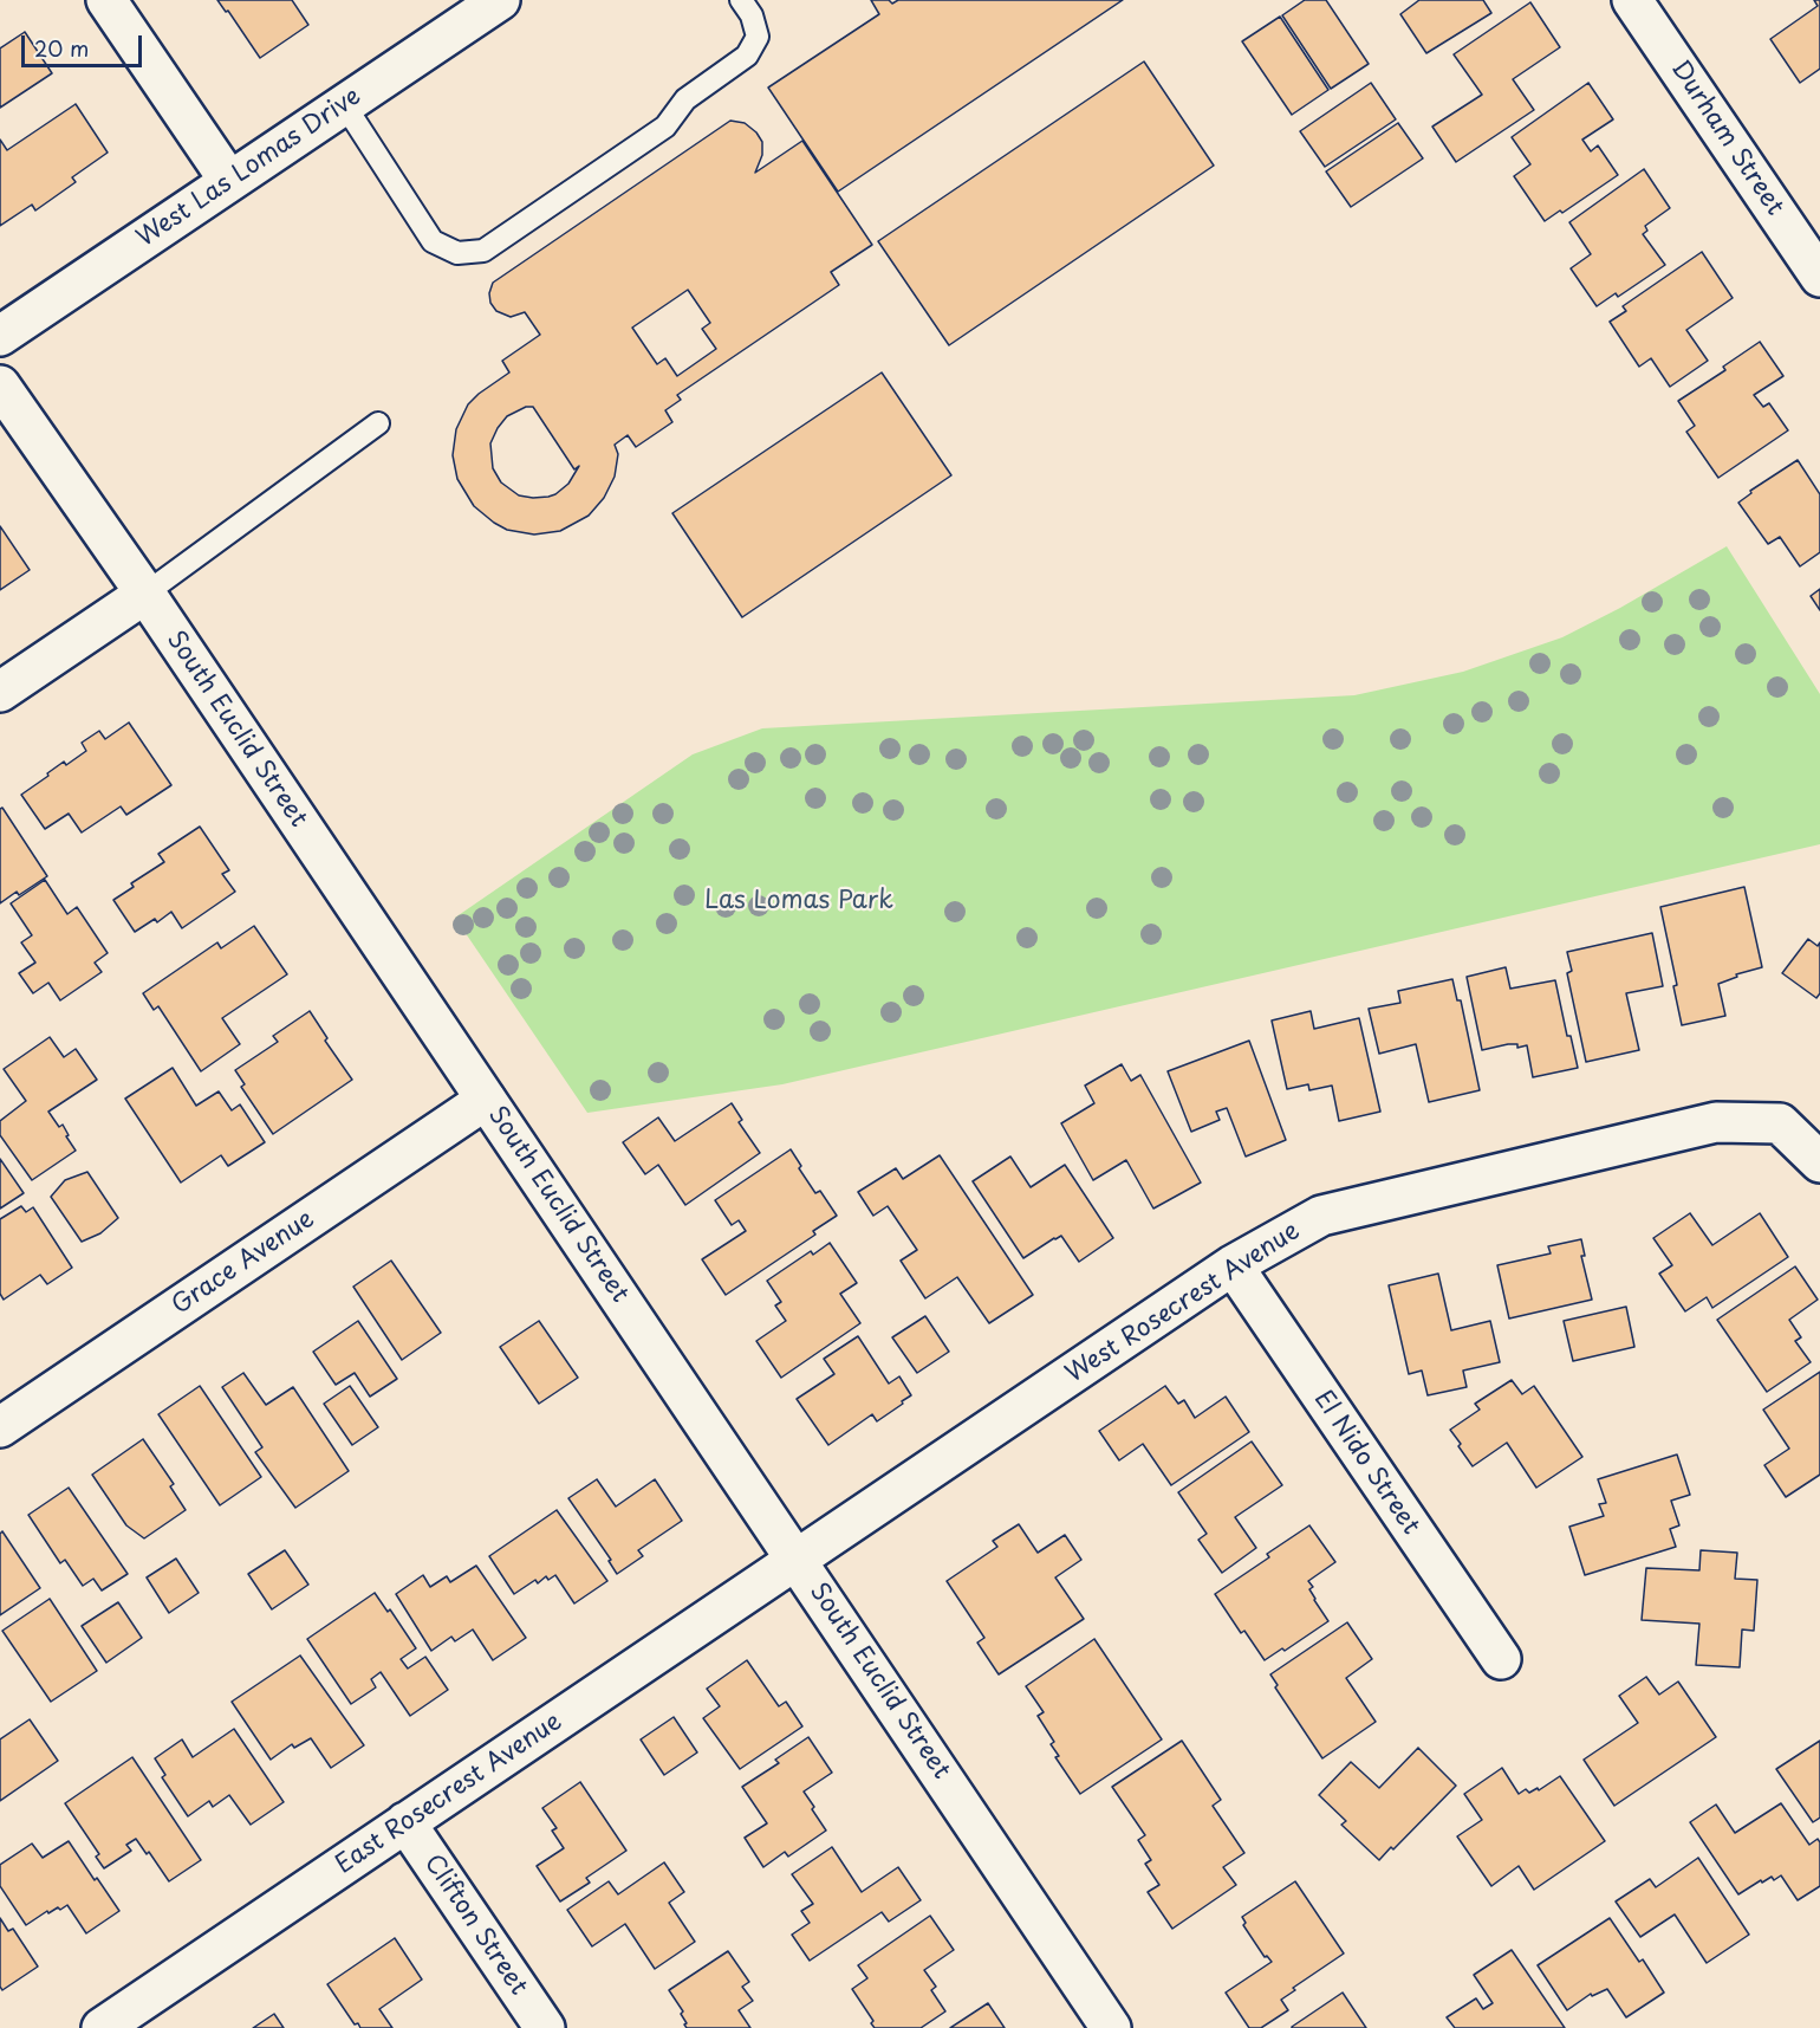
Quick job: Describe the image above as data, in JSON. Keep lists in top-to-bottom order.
{
  "streets": {
    "street": [
      "Durham Street",
      "West Las Lomas Drive",
      "South Euclid Street",
      "Grace Avenue",
      "West Rosecrest Avenue",
      "El Nido Street",
      "East Rosecrest Avenue",
      "Clifton Street"
    ]
  },
  "crossings": [
    ["South Euclid Street", "Grace Avenue"],
    ["South Euclid Street", "West Rosecrest Avenue"],
    ["South Euclid Street", "East Rosecrest Avenue"],
    ["West Rosecrest Avenue", "El Nido Street"],
    ["West Rosecrest Avenue", "East Rosecrest Avenue"],
    ["East Rosecrest Avenue", "Clifton Street"]
  ],
  "parks": ["Las Lomas Park"],
  "scale_bar": "20 m"
}
